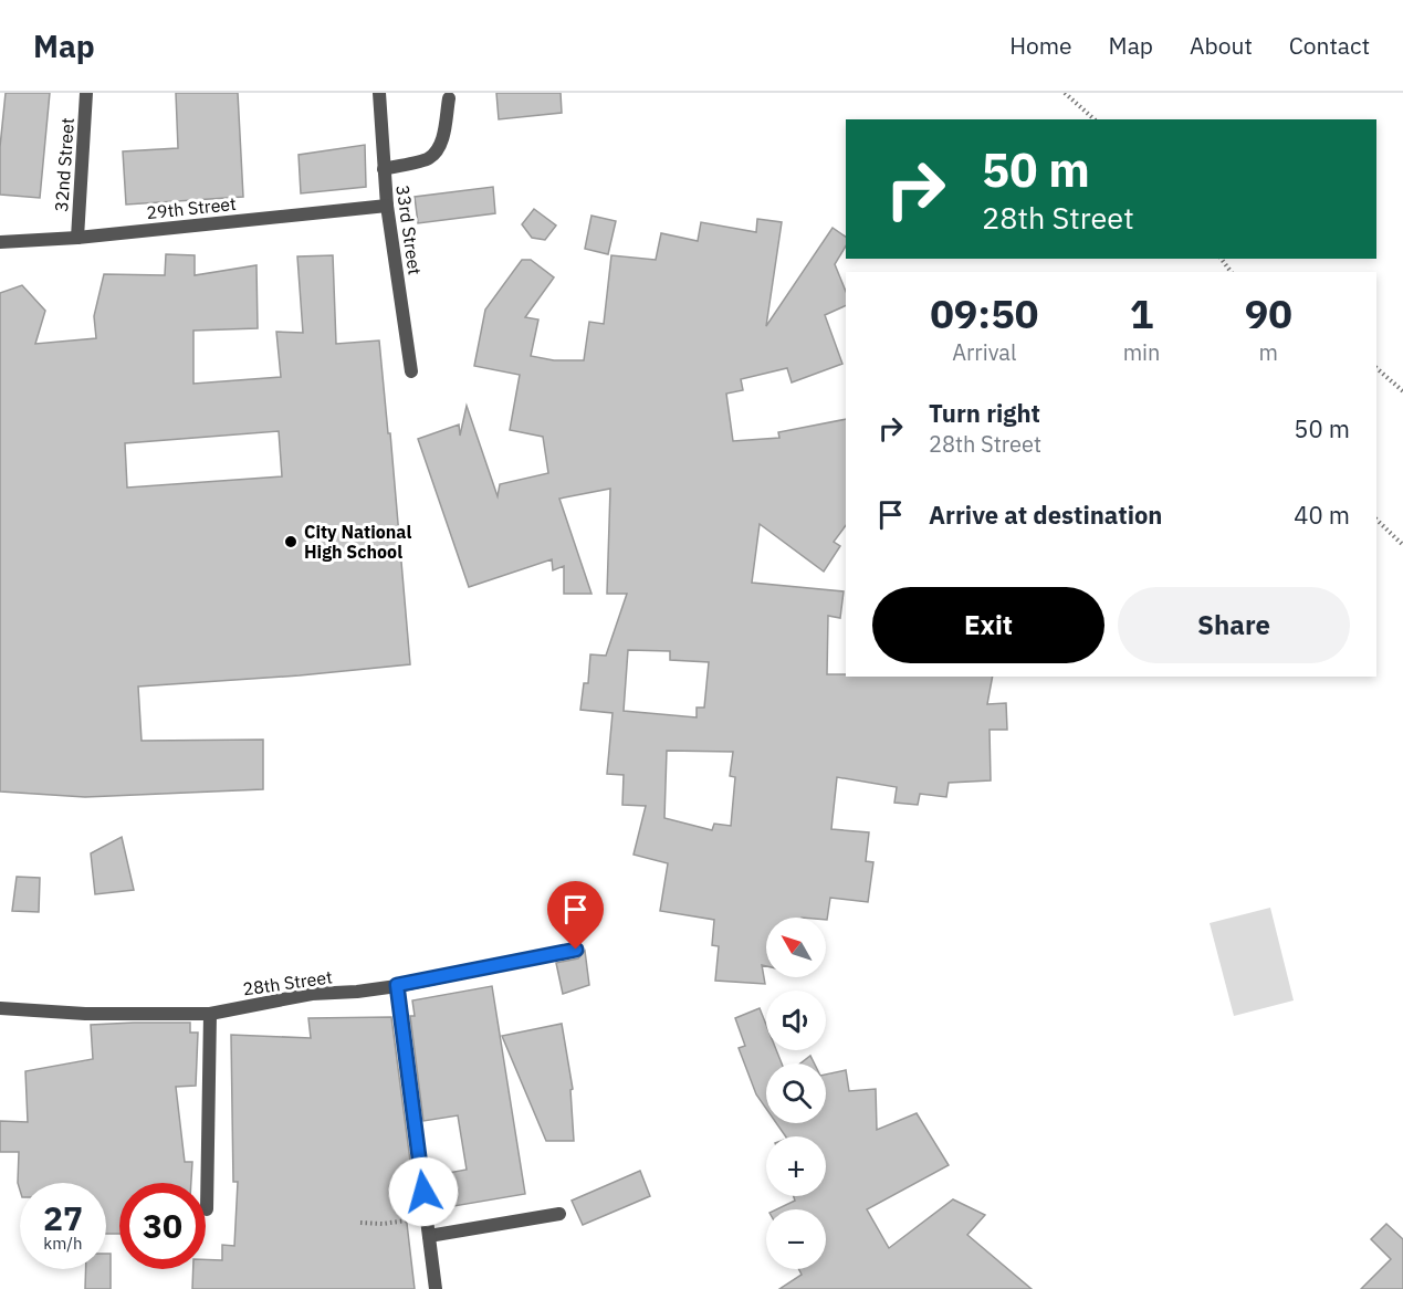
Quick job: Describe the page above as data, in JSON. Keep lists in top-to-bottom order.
{
  "streets": {
    "street": [
      "32nd Street",
      "29th Street",
      "33rd Street",
      "28th Street"
    ]
  },
  "crossings": [
    ["32nd Street", "29th Street"],
    ["29th Street", "33rd Street"]
  ],
  "places": ["City National High School"],
  "north": "top left",
  "page": {
    "header": "Map",
    "nav": [
      "Home",
      "Map",
      "About",
      "Contact"
    ],
    "turn": ["50 m", "28th Street"],
    "eta": [
      "09:50",
      "Arrival",
      "1",
      "min",
      "90",
      "m"
    ],
    "list": [
      {
        "name": "Turn right",
        "note": "28th Street",
        "value": "50 m"
      },
      {
        "name": "Arrive at destination",
        "value": "40 m"
      }
    ],
    "buttons": ["Exit", "Share"],
    "map_buttons": ["+", "−"],
    "speed": "27 km/h",
    "limit": "30"
  }
}
